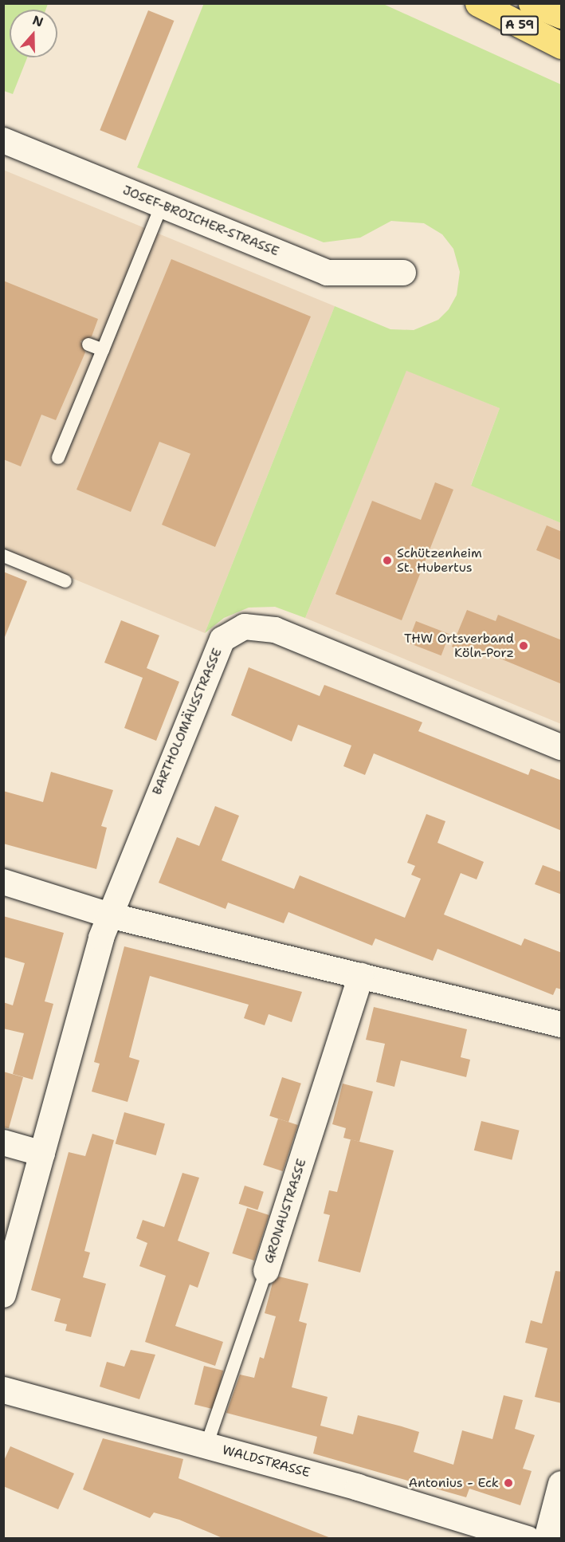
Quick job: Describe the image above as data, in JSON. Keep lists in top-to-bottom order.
{
  "streets": {
    "highway": ["A 59"],
    "main road": ["WALDSTRASSE"],
    "street": ["JOSEF-BROICHER-STRASSE", "BARTHOLOMÄUSSTRASSE", "GRONAUSTRASSE"]
  },
  "crossings": [
    ["GRONAUSTRASSE", "WALDSTRASSE"]
  ],
  "places": ["Schützenheim St. Hubertus", "THW Ortsverband Köln-Porz", "Antonius - Eck"],
  "north": "top"
}
